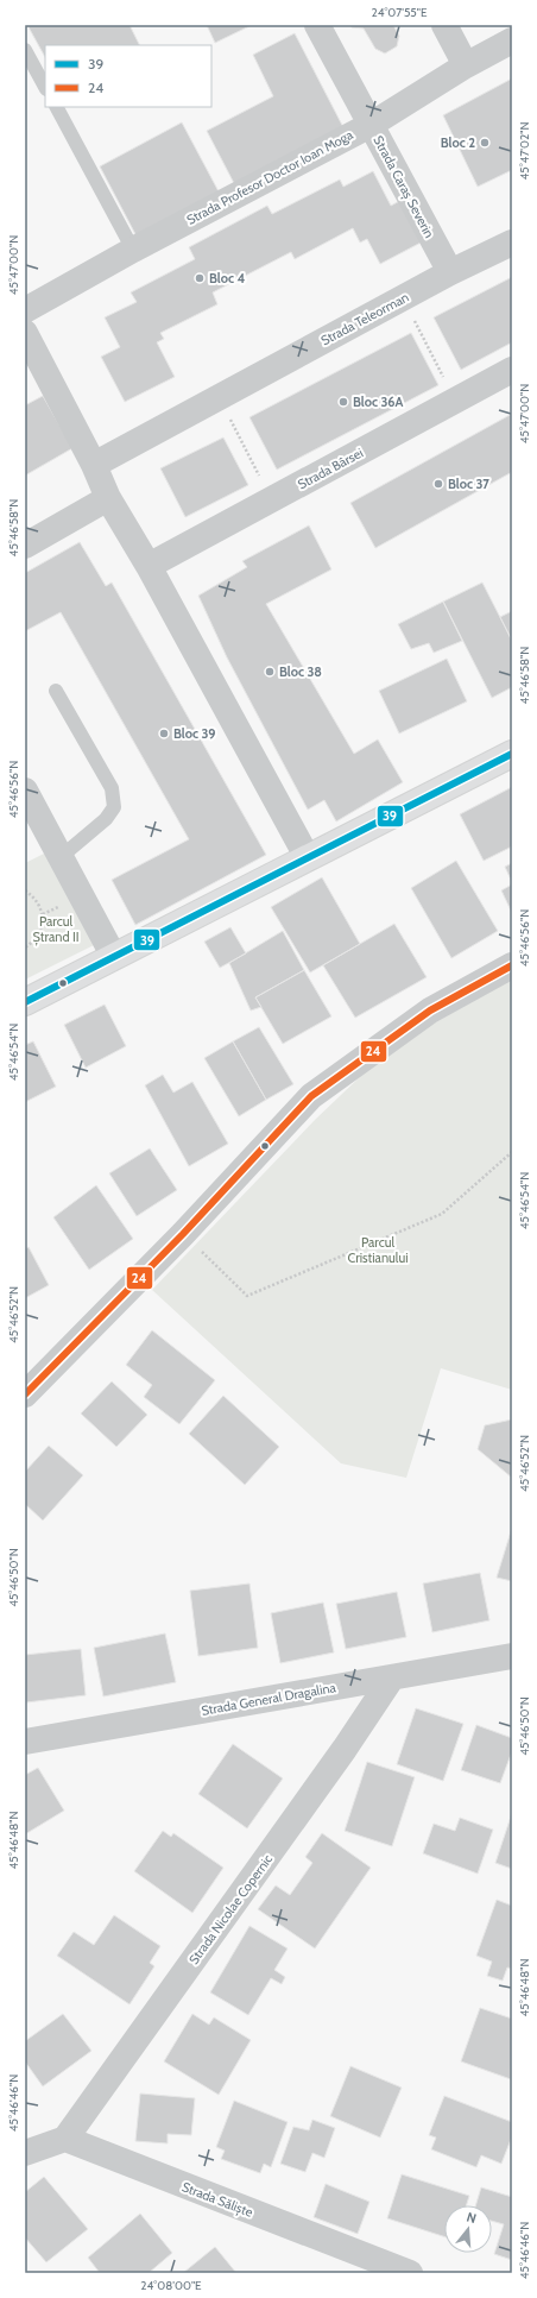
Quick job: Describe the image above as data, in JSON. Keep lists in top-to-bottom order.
{
  "streets": {
    "street": [
      "Strada Profesor Doctor Ioan Moga",
      "Strada Caraș Severin",
      "Strada Teleorman",
      "Strada Bârsei",
      "Strada General Dragalina",
      "Strada Nicolae Copernic",
      "Strada Săliște"
    ]
  },
  "crossings": [
    ["Strada Profesor Doctor Ioan Moga", "Strada Caraș Severin"],
    ["Strada Caraș Severin", "Strada Teleorman"],
    ["Strada General Dragalina", "Strada Nicolae Copernic"],
    ["Strada Nicolae Copernic", "Strada Săliște"]
  ],
  "parks": ["Parcul Ștrand II", "Parcul Cristianului"],
  "places": [
    "Bloc 2",
    "Bloc 4",
    "Bloc 36A",
    "Bloc 37",
    "Bloc 38",
    "Bloc 39"
  ],
  "lines": ["transit line 39", "transit line 24"],
  "legend": ["39", "24"],
  "north": "top",
  "coordinates": [
    "24°07'55\"E",
    "45°47'02\"N",
    "45°47'00\"N",
    "45°46'58\"N",
    "45°46'56\"N",
    "45°46'54\"N",
    "45°46'52\"N",
    "45°46'50\"N",
    "45°46'48\"N",
    "45°46'46\"N",
    "24°08'00\"E"
  ]
}
